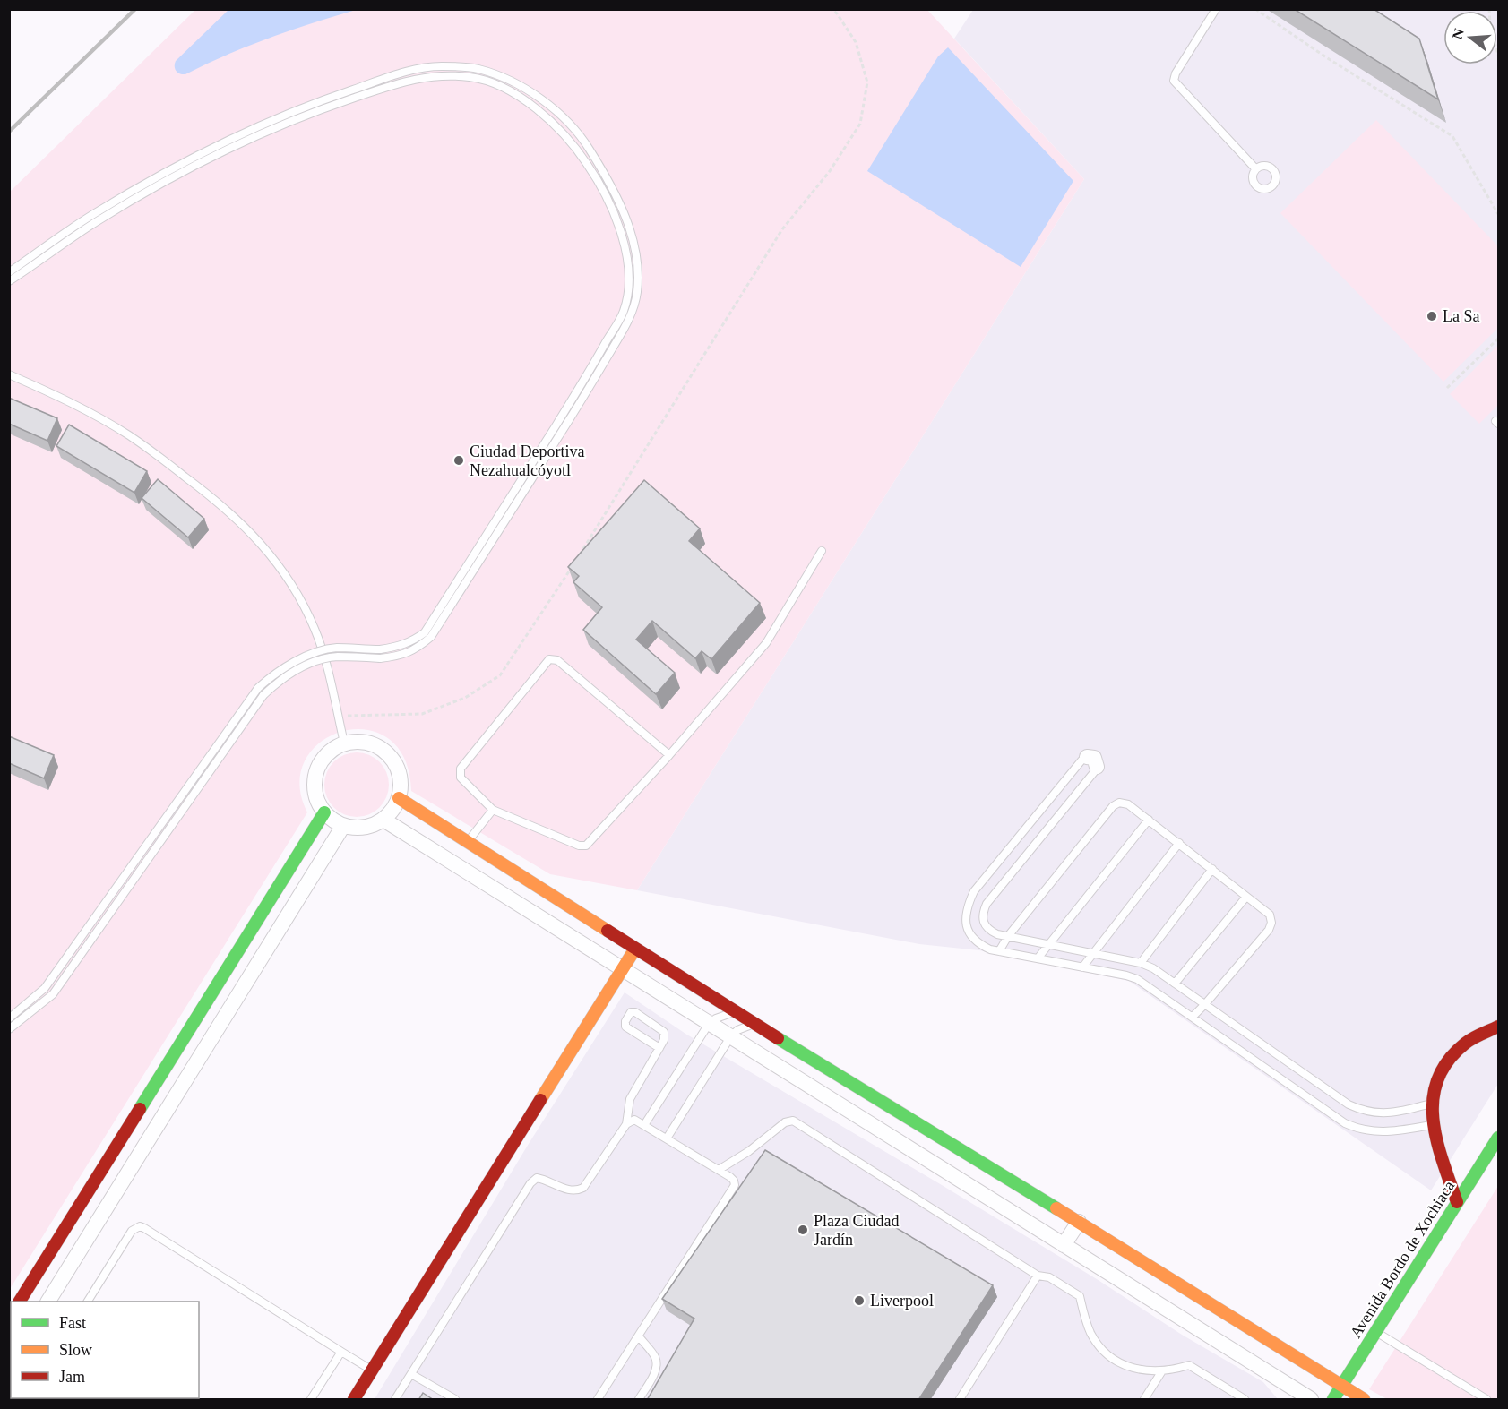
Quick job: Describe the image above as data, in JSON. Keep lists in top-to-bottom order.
{
  "streets": {
    "street": ["Avenida Bordo de Xochiaca"]
  },
  "places": [
    "La Sa",
    "Ciudad Deportiva Nezahualcóyotl",
    "Plaza Ciudad Jardín",
    "Liverpool"
  ],
  "legend": ["Fast", "Slow", "Jam"],
  "north": "left"
}
